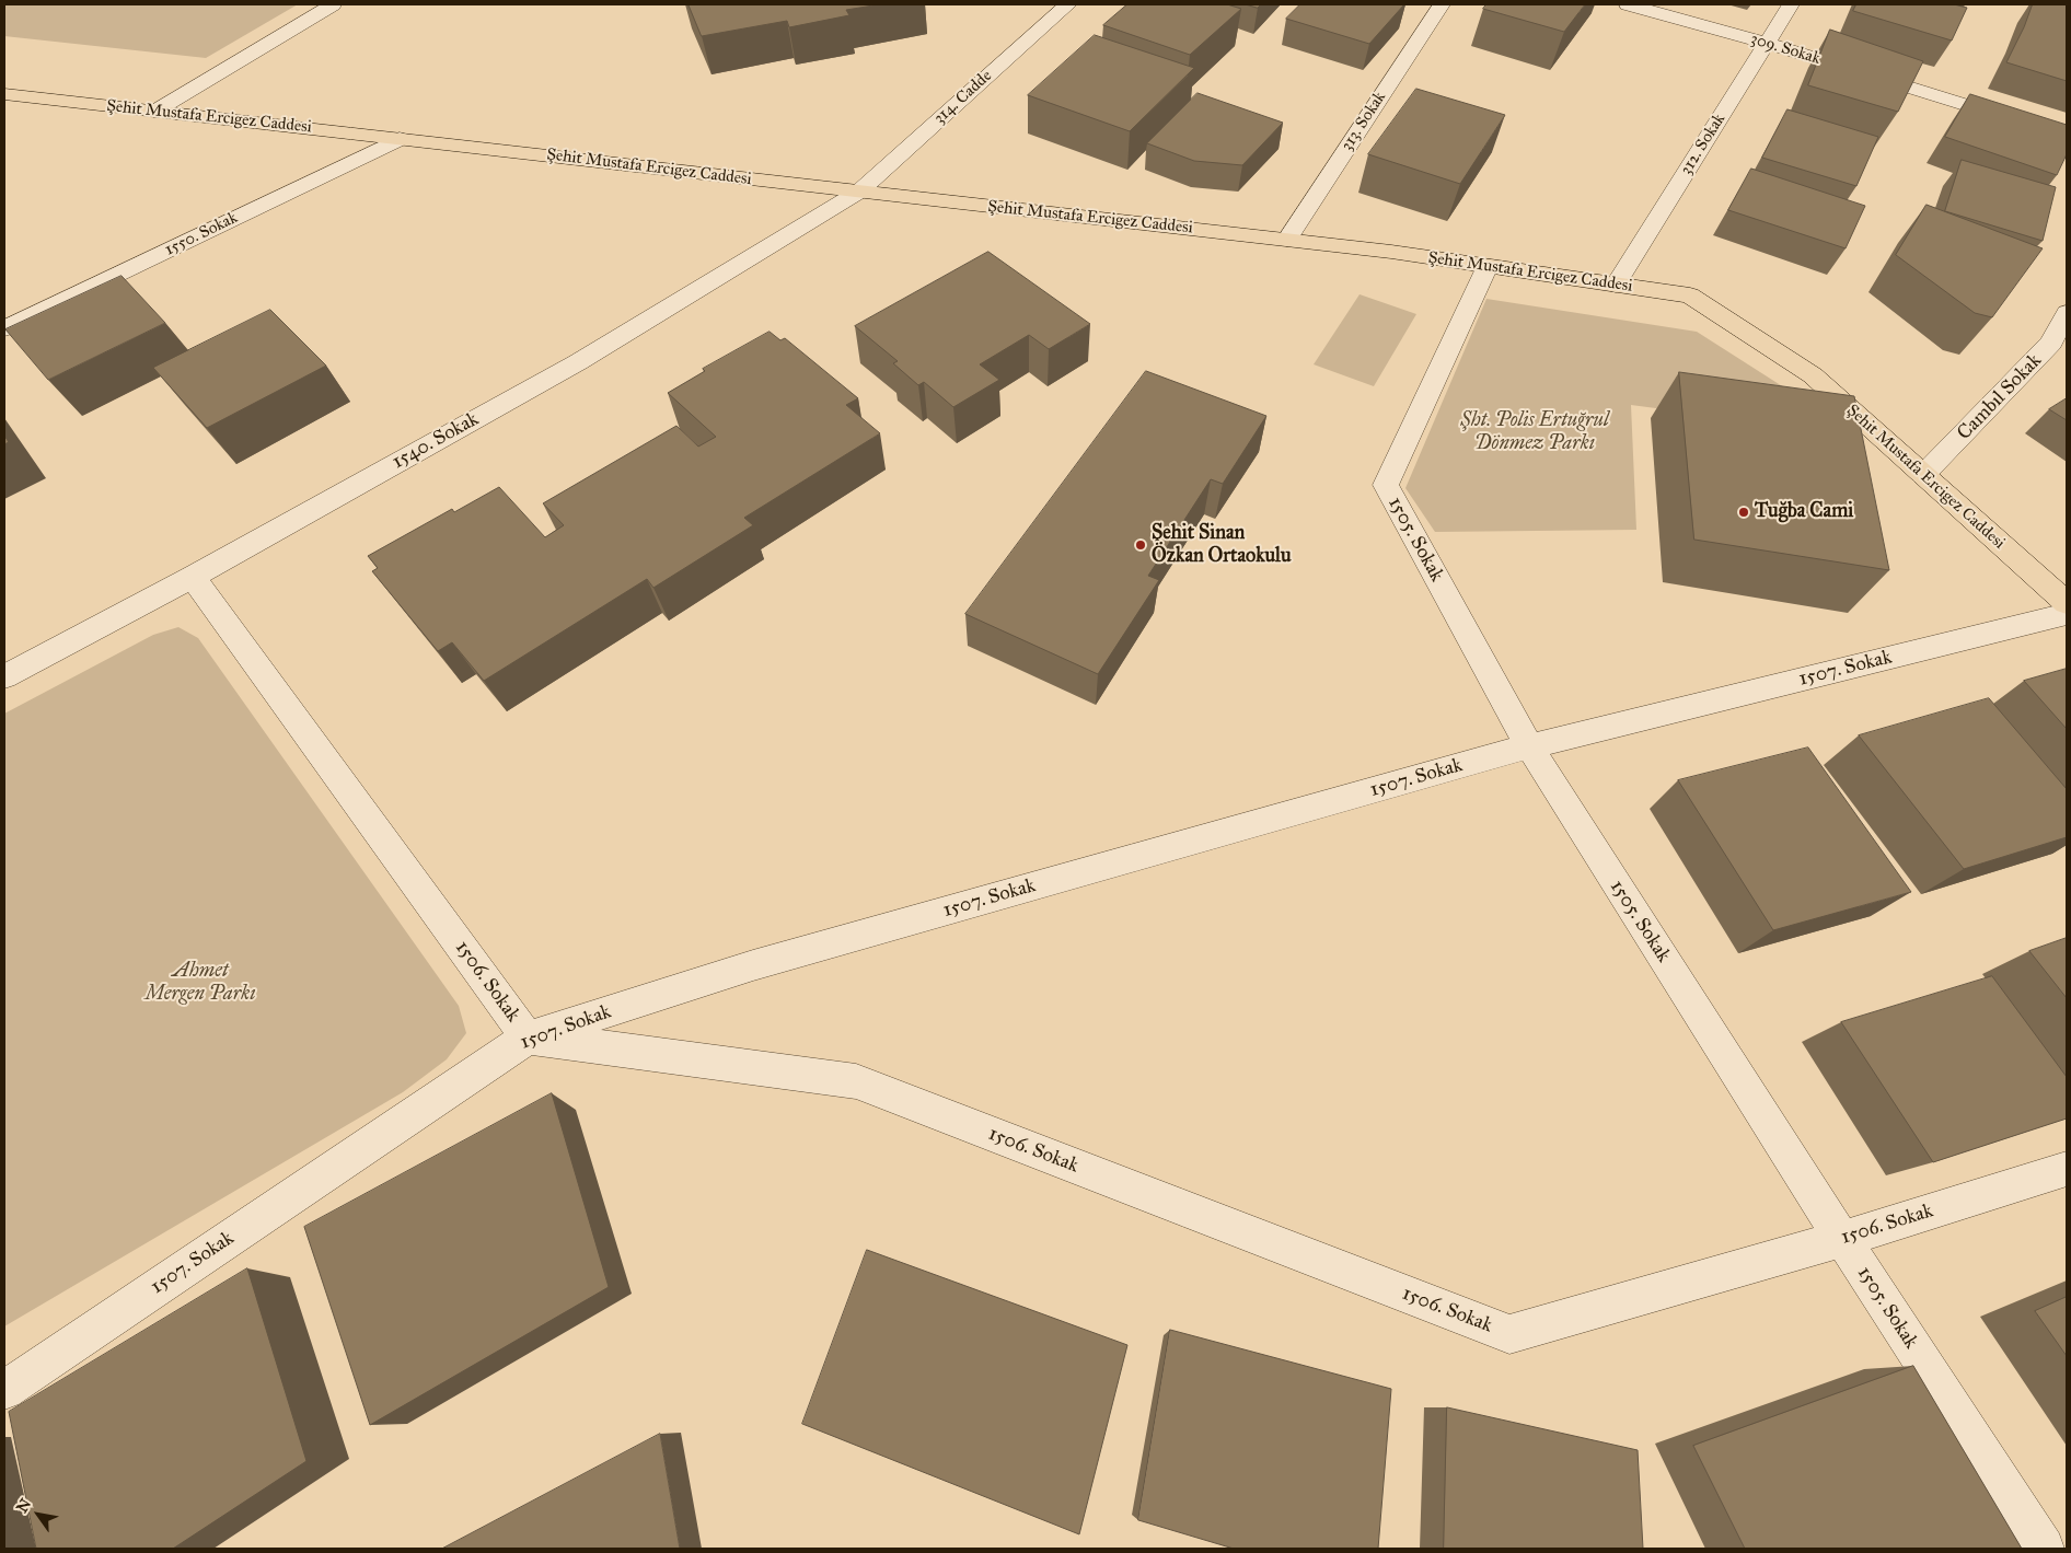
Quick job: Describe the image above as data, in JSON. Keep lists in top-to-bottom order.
{
  "streets": {
    "main road": ["Şehit Mustafa Ercigez Caddesi"],
    "street": [
      "309. Sokak",
      "314. Cadde",
      "313. Sokak",
      "312. Sokak",
      "1550. Sokak",
      "Cambıl Sokak",
      "1540. Sokak",
      "1505. Sokak",
      "1507. Sokak",
      "1506. Sokak"
    ]
  },
  "crossings": [
    ["309. Sokak", "312. Sokak"],
    ["314. Cadde", "Şehit Mustafa Ercigez Caddesi"],
    ["314. Cadde", "1540. Sokak"],
    ["Şehit Mustafa Ercigez Caddesi", "313. Sokak"],
    ["Şehit Mustafa Ercigez Caddesi", "312. Sokak"],
    ["Şehit Mustafa Ercigez Caddesi", "1550. Sokak"],
    ["Şehit Mustafa Ercigez Caddesi", "Cambıl Sokak"],
    ["Şehit Mustafa Ercigez Caddesi", "1540. Sokak"],
    ["Şehit Mustafa Ercigez Caddesi", "1505. Sokak"],
    ["1540. Sokak", "1506. Sokak"],
    ["1505. Sokak", "1507. Sokak"],
    ["1505. Sokak", "1506. Sokak"],
    ["1507. Sokak", "1506. Sokak"]
  ],
  "parks": ["Şht. Polis Ertuğrul Dönmez Parkı", "Ahmet Mergen Parkı"],
  "places": ["Tuğba Cami", "Şehit Sinan Özkan Ortaokulu"],
  "north": "top left"
}
